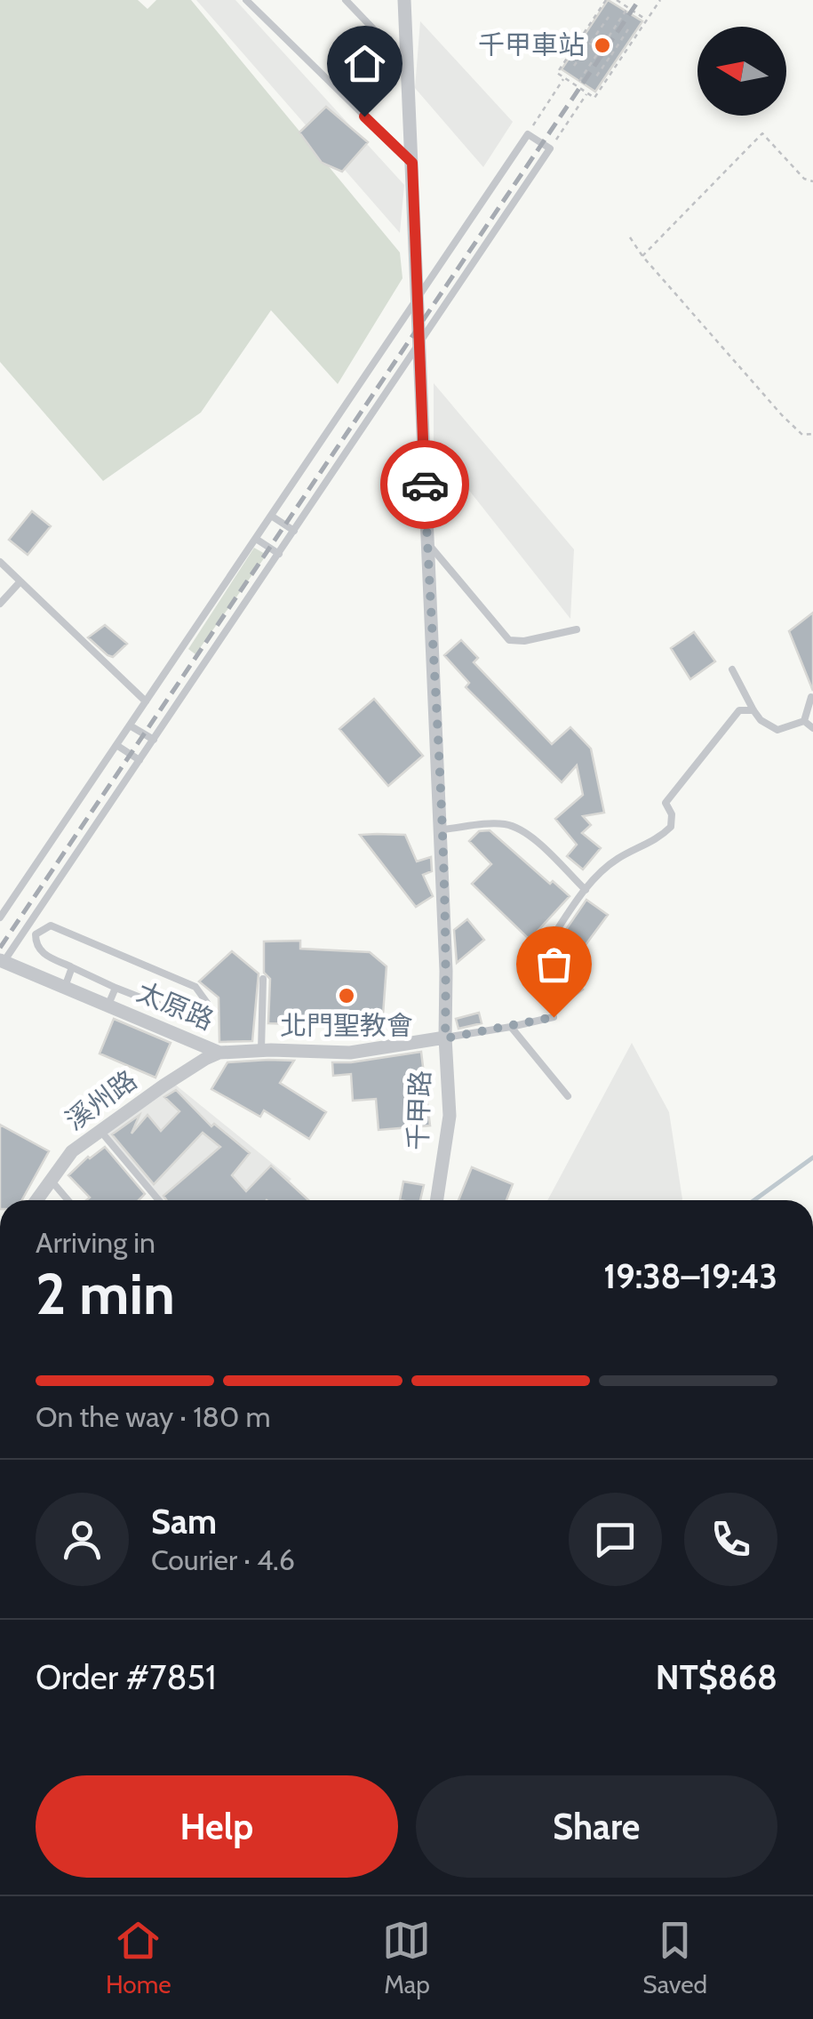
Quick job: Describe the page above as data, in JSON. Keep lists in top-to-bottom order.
{
  "streets": {
    "street": ["太原路", "溪州路", "千甲路"]
  },
  "crossings": [
    ["太原路", "溪州路"],
    ["太原路", "千甲路"]
  ],
  "places": ["千甲車站", "北門聖教會"],
  "north": "left",
  "page": {
    "heading": ["2 min", "Arriving in", "19:38–19:43"],
    "panel": [
      "Sam",
      "Courier · 4.6",
      "Order #7851",
      "NT$868"
    ],
    "bar": "On the way · 180 m",
    "buttons": ["Help", "Share"],
    "tabs": ["Home", "Map", "Saved"]
  }
}
